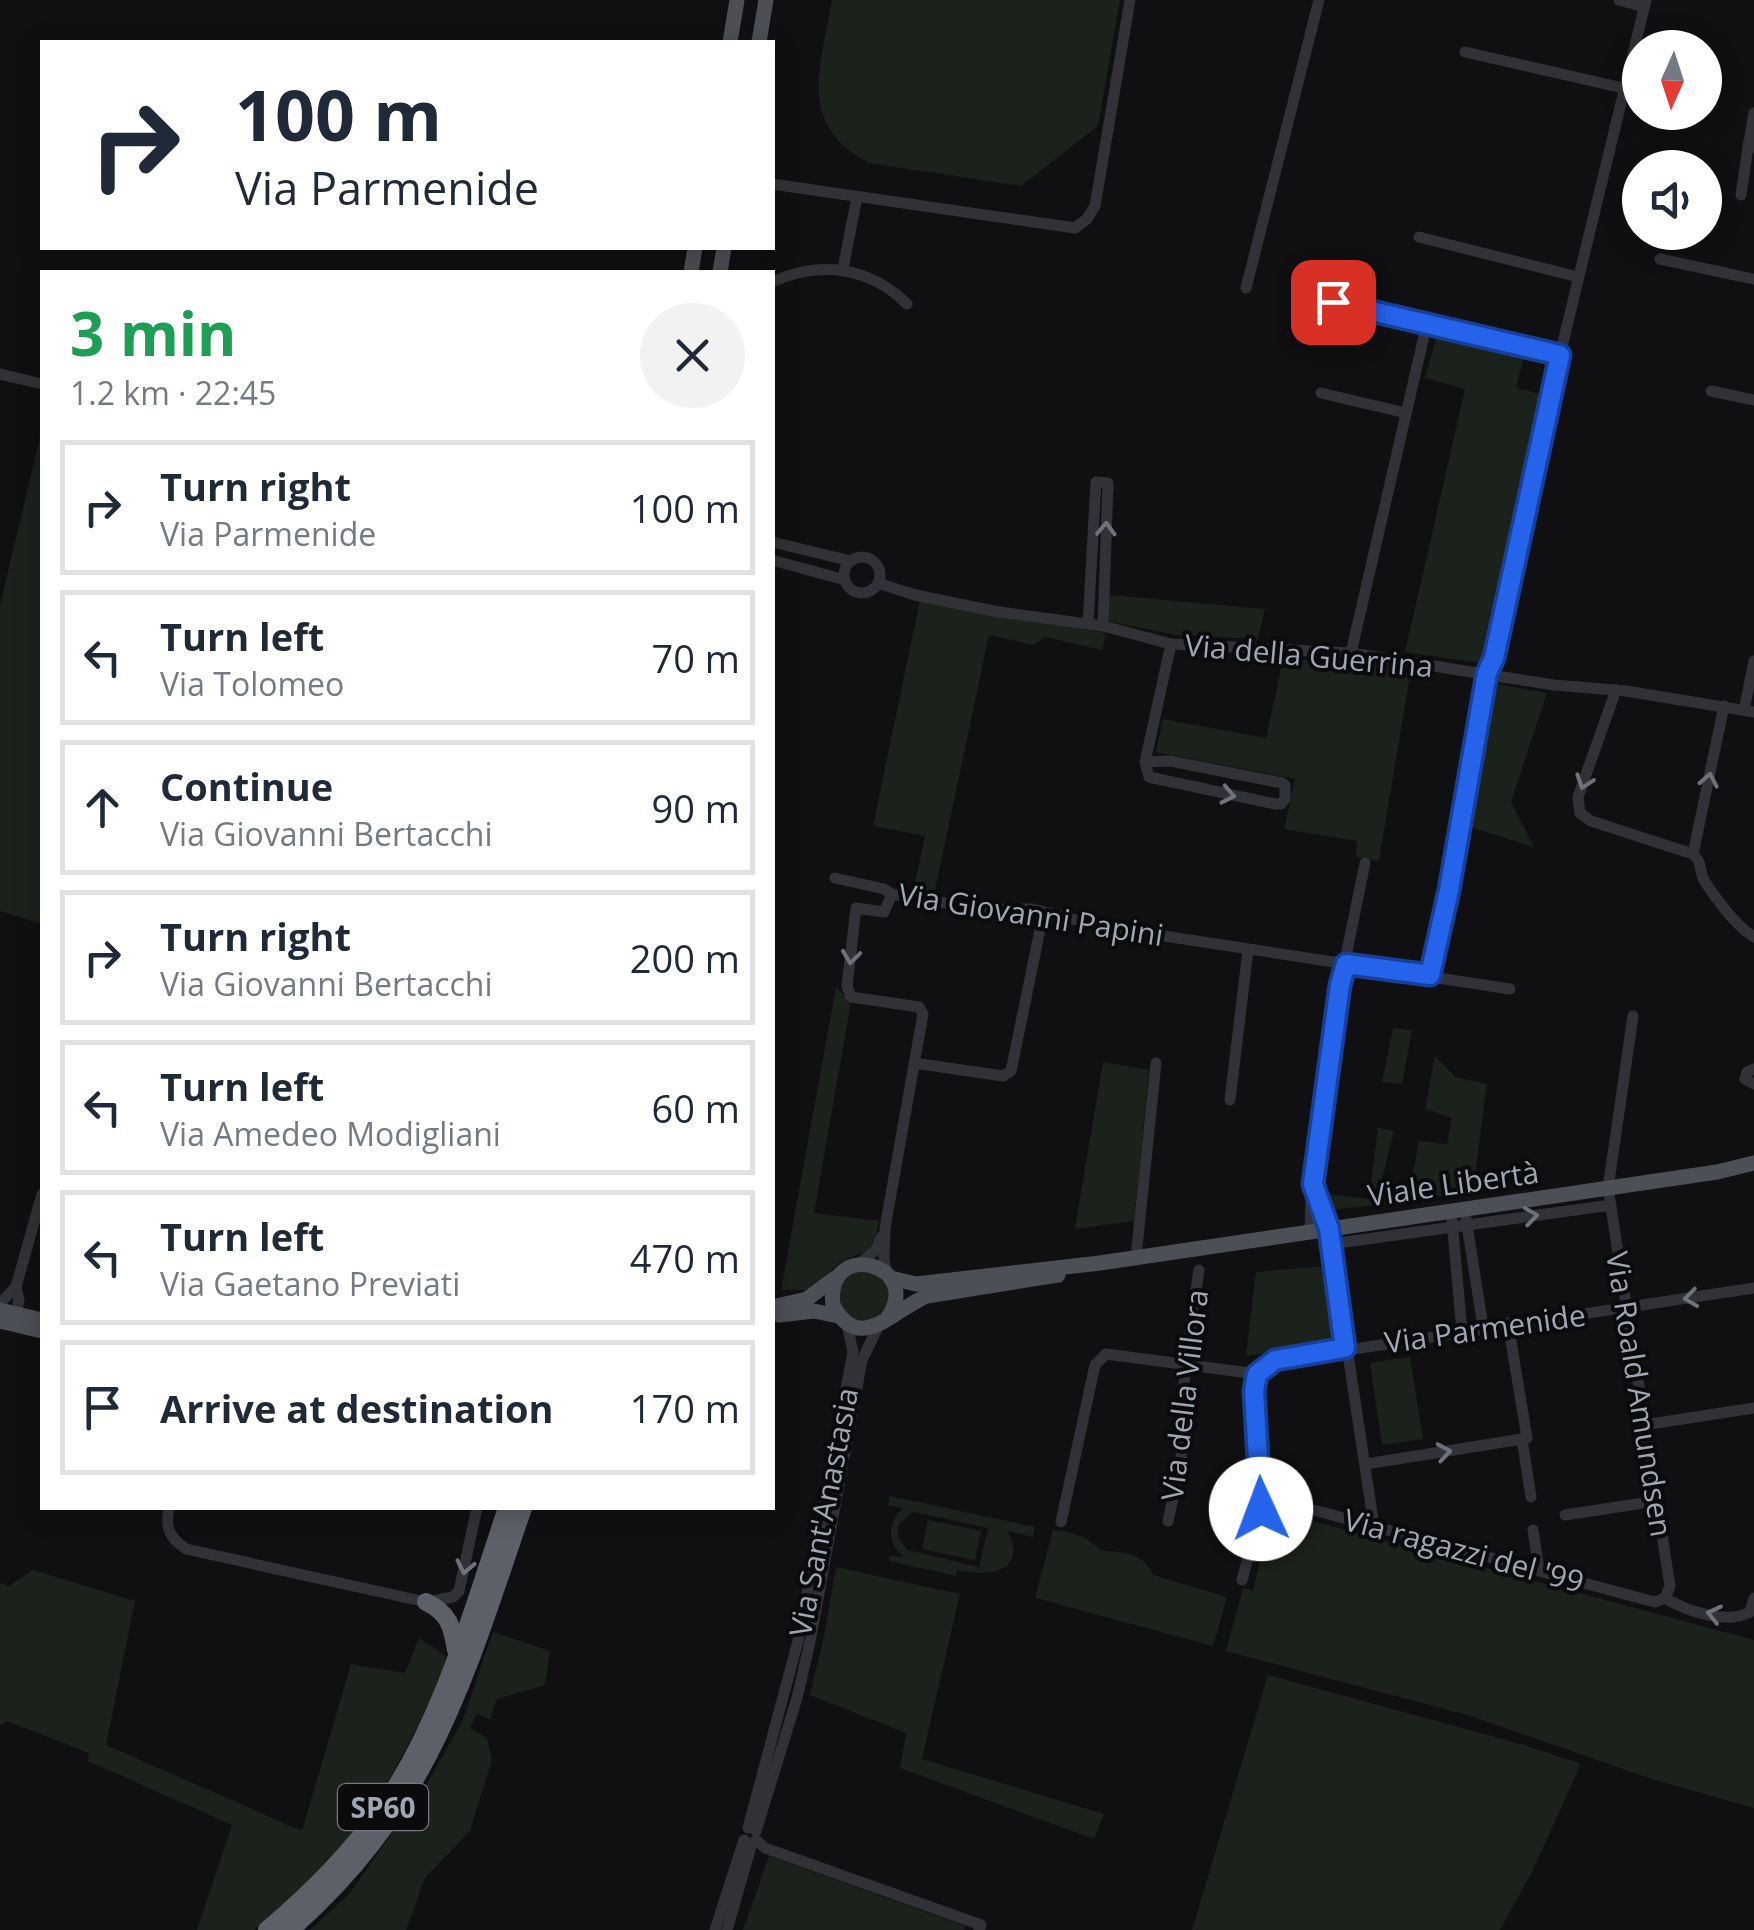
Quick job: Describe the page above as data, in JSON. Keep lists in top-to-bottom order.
{
  "streets": {
    "highway": ["SP60"],
    "main road": ["Viale Libertà"],
    "street": [
      "Via della Guerrina",
      "Via Giovanni Papini",
      "Via Parmenide",
      "Via Roald Amundsen",
      "Via della Villora",
      "Via Sant'Anastasia",
      "Via ragazzi del '99"
    ]
  },
  "crossings": [
    ["Viale Libertà", "Via Roald Amundsen"],
    ["Viale Libertà", "Via Sant'Anastasia"],
    ["Via Parmenide", "Via Roald Amundsen"],
    ["Via Roald Amundsen", "Via ragazzi del '99"]
  ],
  "north": "bottom",
  "page": {
    "turn": ["100 m", "Via Parmenide"],
    "heading": ["3 min", "1.2 km · 22:45"],
    "list": [
      {
        "name": "Turn right",
        "note": "Via Parmenide",
        "value": "100 m"
      },
      {
        "name": "Turn left",
        "note": "Via Tolomeo",
        "value": "70 m"
      },
      {
        "name": "Continue",
        "note": "Via Giovanni Bertacchi",
        "value": "90 m"
      },
      {
        "name": "Turn right",
        "note": "Via Giovanni Bertacchi",
        "value": "200 m"
      },
      {
        "name": "Turn left",
        "note": "Via Amedeo Modigliani",
        "value": "60 m"
      },
      {
        "name": "Turn left",
        "note": "Via Gaetano Previati",
        "value": "470 m"
      },
      {
        "name": "Arrive at destination",
        "value": "170 m"
      }
    ]
  }
}
